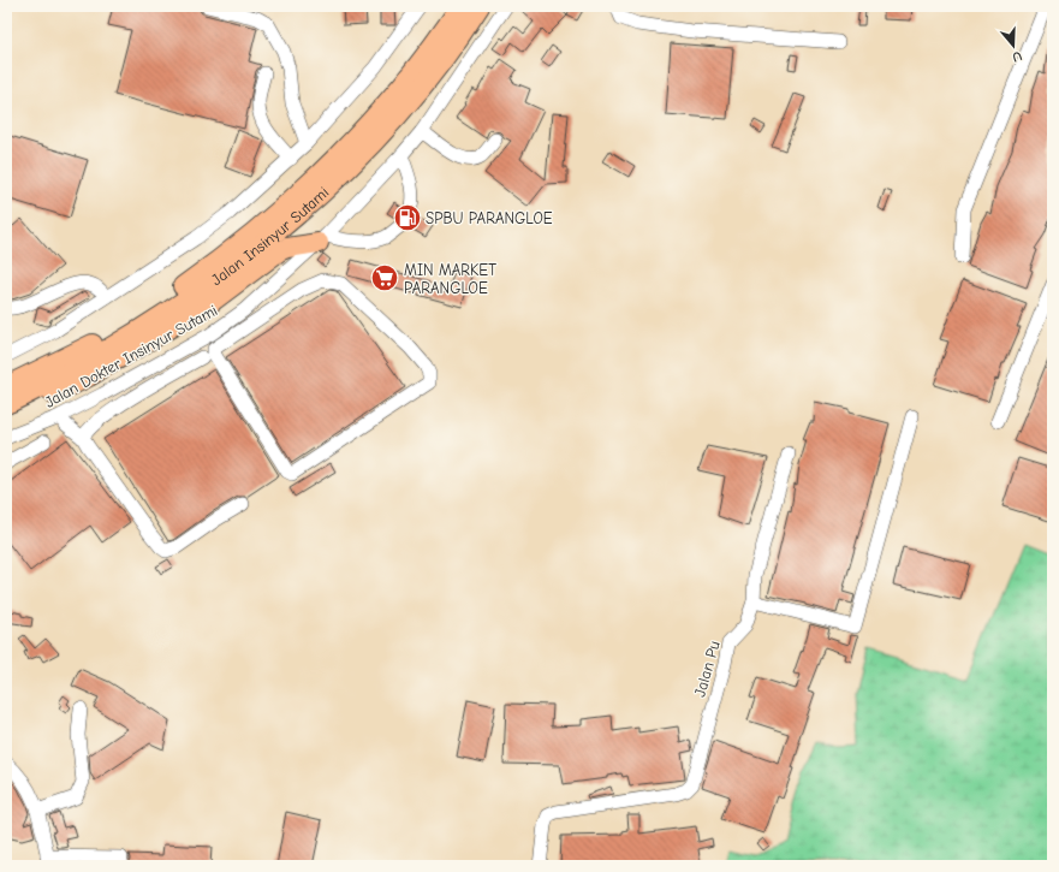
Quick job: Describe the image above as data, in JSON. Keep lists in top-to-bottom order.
{
  "streets": {
    "highway": ["Jalan Insinyur Sutami"],
    "street": ["Jalan Dokter Insinyur Sutami", "Jalan Pu"]
  },
  "places": {
    "fuel station": ["SPBU PARANGLOE"],
    "supermarket": ["MIN MARKET PARANGLOE"]
  },
  "north": "bottom"
}
